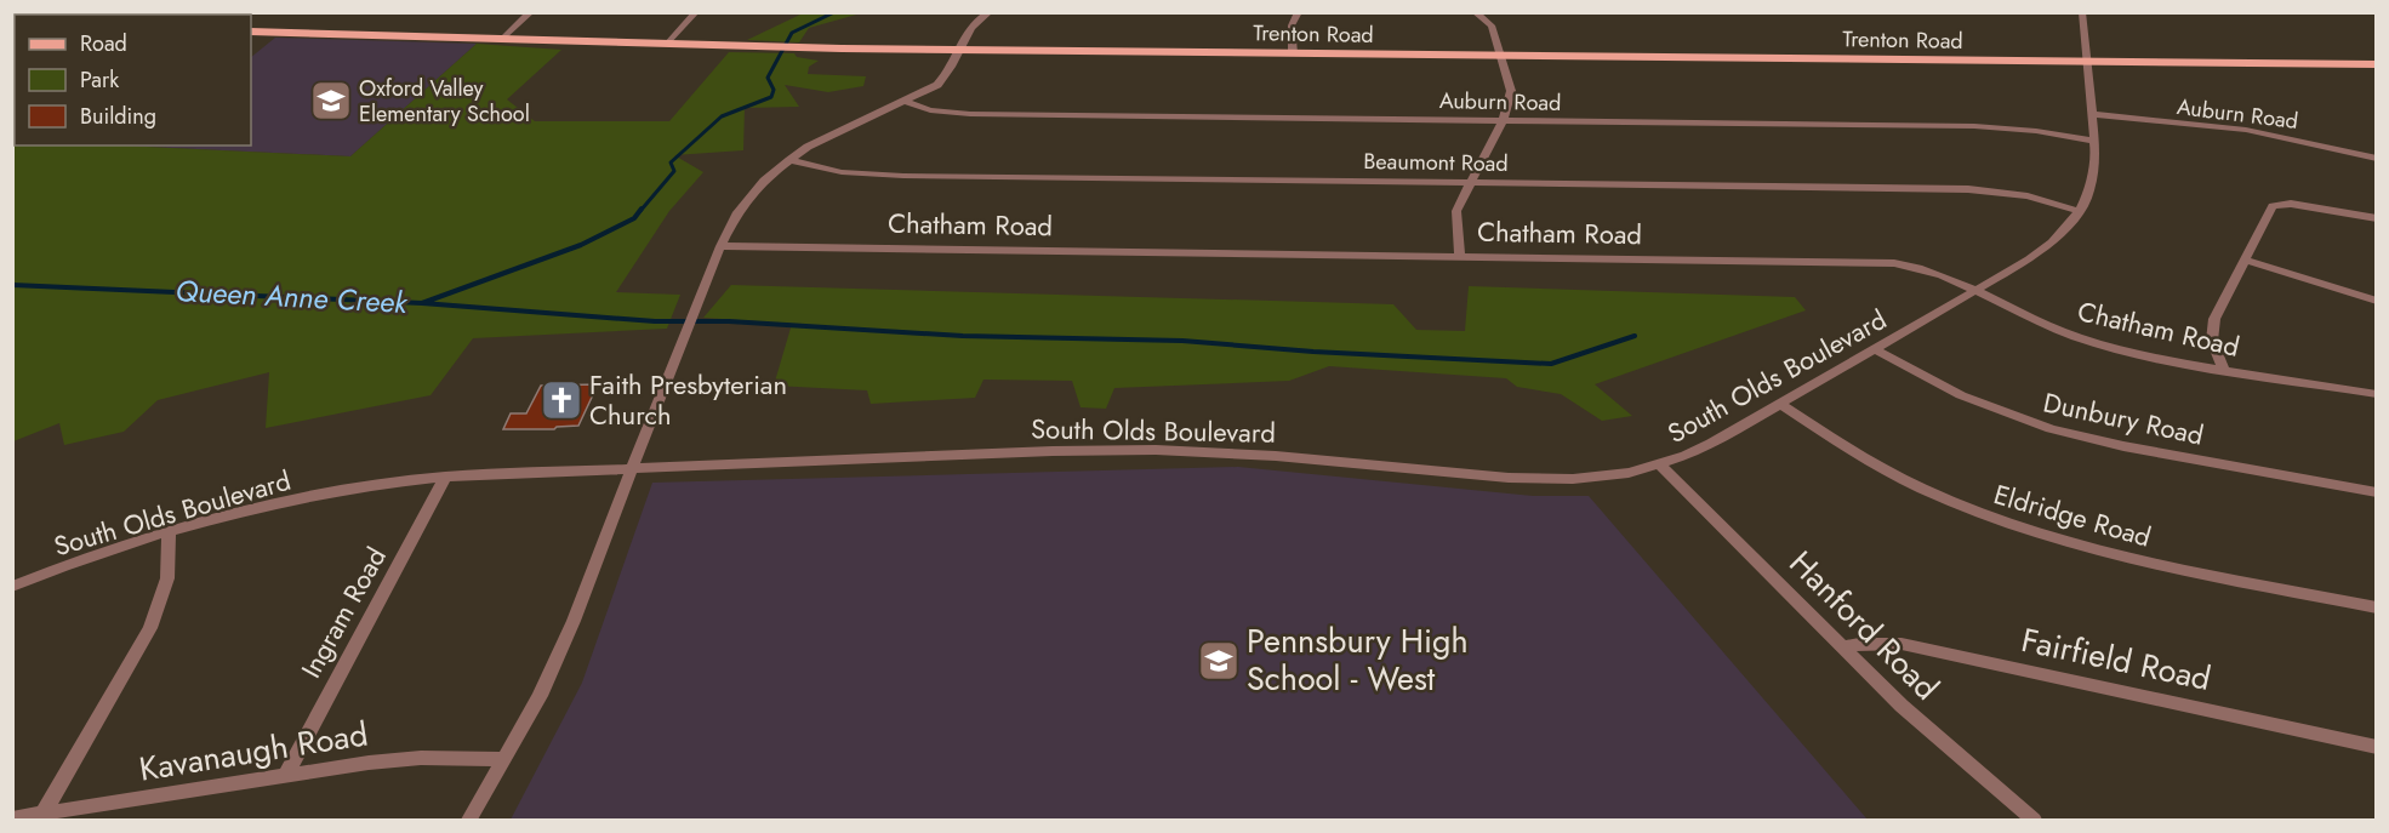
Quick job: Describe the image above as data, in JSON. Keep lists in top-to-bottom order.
{
  "streets": {
    "main road": ["Trenton Road"],
    "street": [
      "Auburn Road",
      "Beaumont Road",
      "Chatham Road",
      "South Olds Boulevard",
      "Dunbury Road",
      "Eldridge Road",
      "Ingram Road",
      "Hanford Road",
      "Fairfield Road",
      "Kavanaugh Road"
    ]
  },
  "crossings": [
    ["Trenton Road", "South Olds Boulevard"],
    ["Auburn Road", "South Olds Boulevard"],
    ["Beaumont Road", "South Olds Boulevard"],
    ["Chatham Road", "South Olds Boulevard"],
    ["South Olds Boulevard", "Dunbury Road"],
    ["South Olds Boulevard", "Eldridge Road"],
    ["South Olds Boulevard", "Ingram Road"],
    ["South Olds Boulevard", "Hanford Road"],
    ["Ingram Road", "Kavanaugh Road"],
    ["Hanford Road", "Fairfield Road"]
  ],
  "water": ["Queen Anne Creek"],
  "places": {
    "school or university": ["Oxford Valley Elementary School", "Pennsbury High School - West"],
    "church": ["Faith Presbyterian Church"]
  },
  "legend": ["Road", "Park", "Building"]
}
